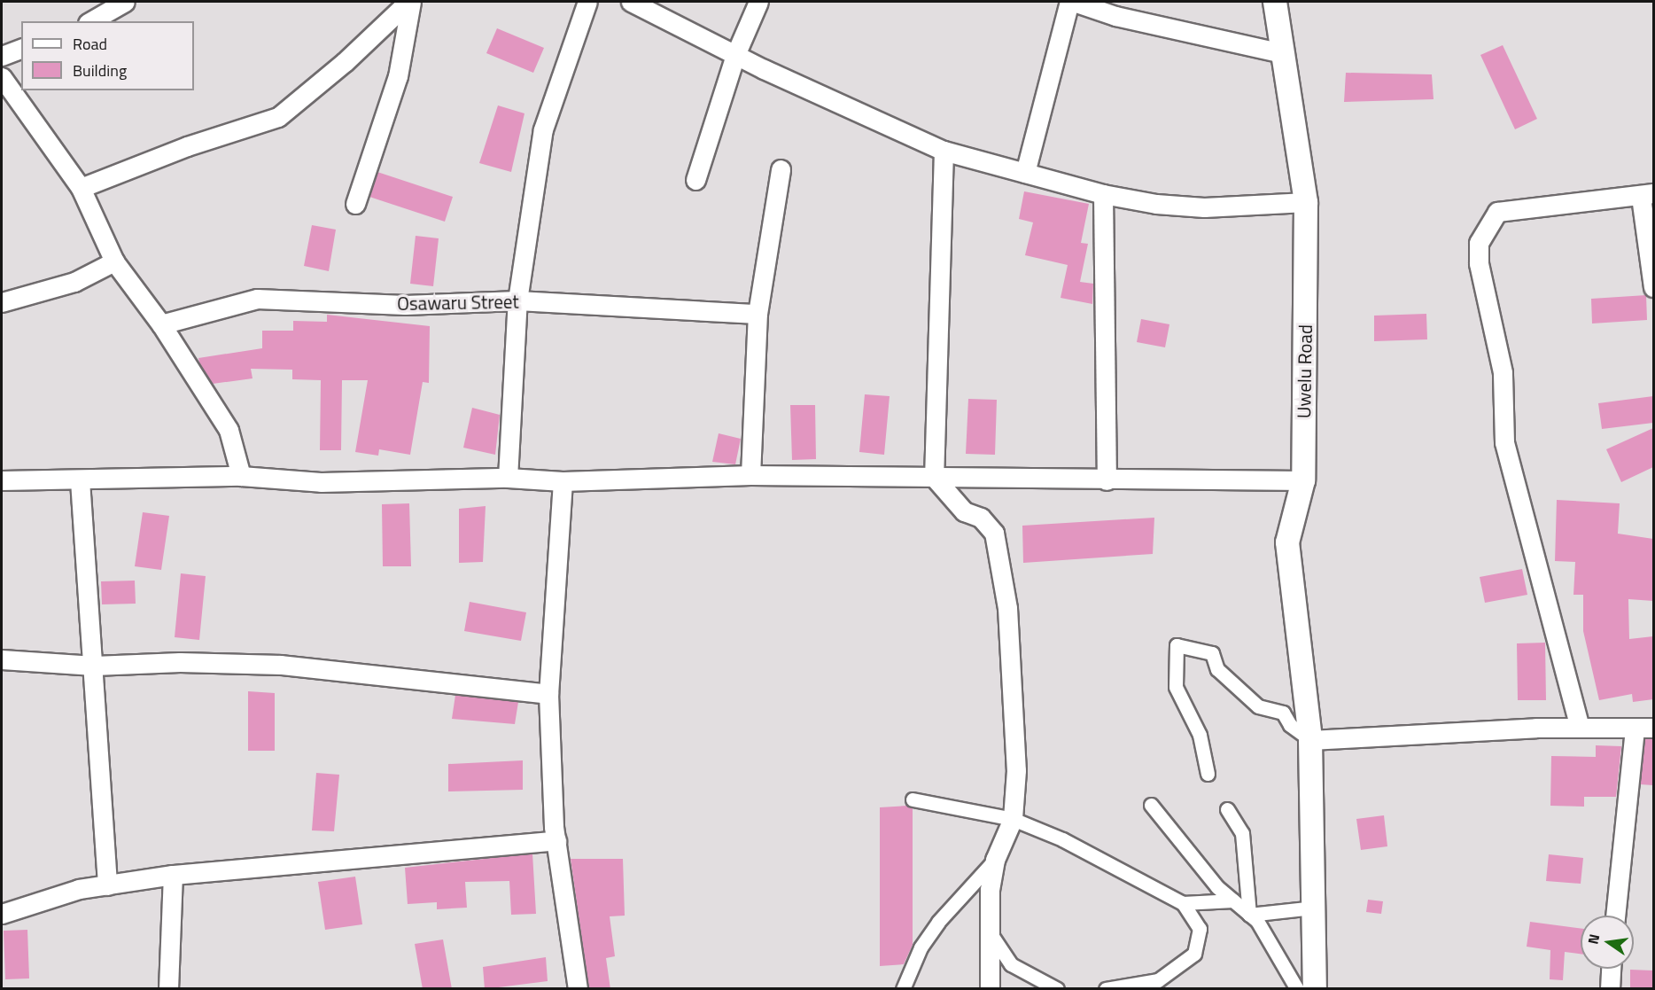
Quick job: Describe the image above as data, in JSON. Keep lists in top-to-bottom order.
{
  "streets": {
    "street": ["Osawaru Street", "Uwelu Road"]
  },
  "legend": ["Road", "Building"],
  "north": "left"
}
